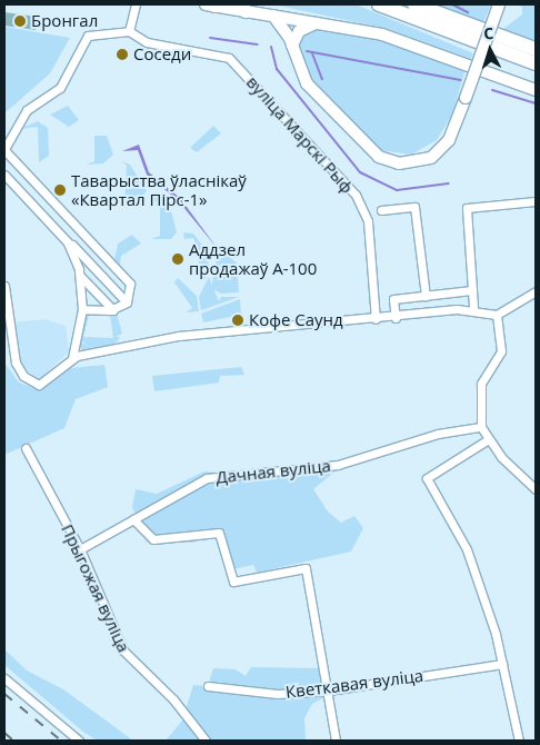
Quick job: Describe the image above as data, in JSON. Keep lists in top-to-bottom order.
{
  "streets": {
    "street": [
      "вуліца Марскі Рыф",
      "Дачная вуліца",
      "Прыгожая вуліца",
      "Кветкавая вуліца"
    ]
  },
  "crossings": [
    ["Дачная вуліца", "Прыгожая вуліца"]
  ],
  "places": [
    "Бронгал",
    "Соседи",
    "Таварыства ўласнікаў «Квартал Пірс-1»",
    "Аддзел продажаў А-100",
    "Кофе Саунд"
  ],
  "north": "top"
}
